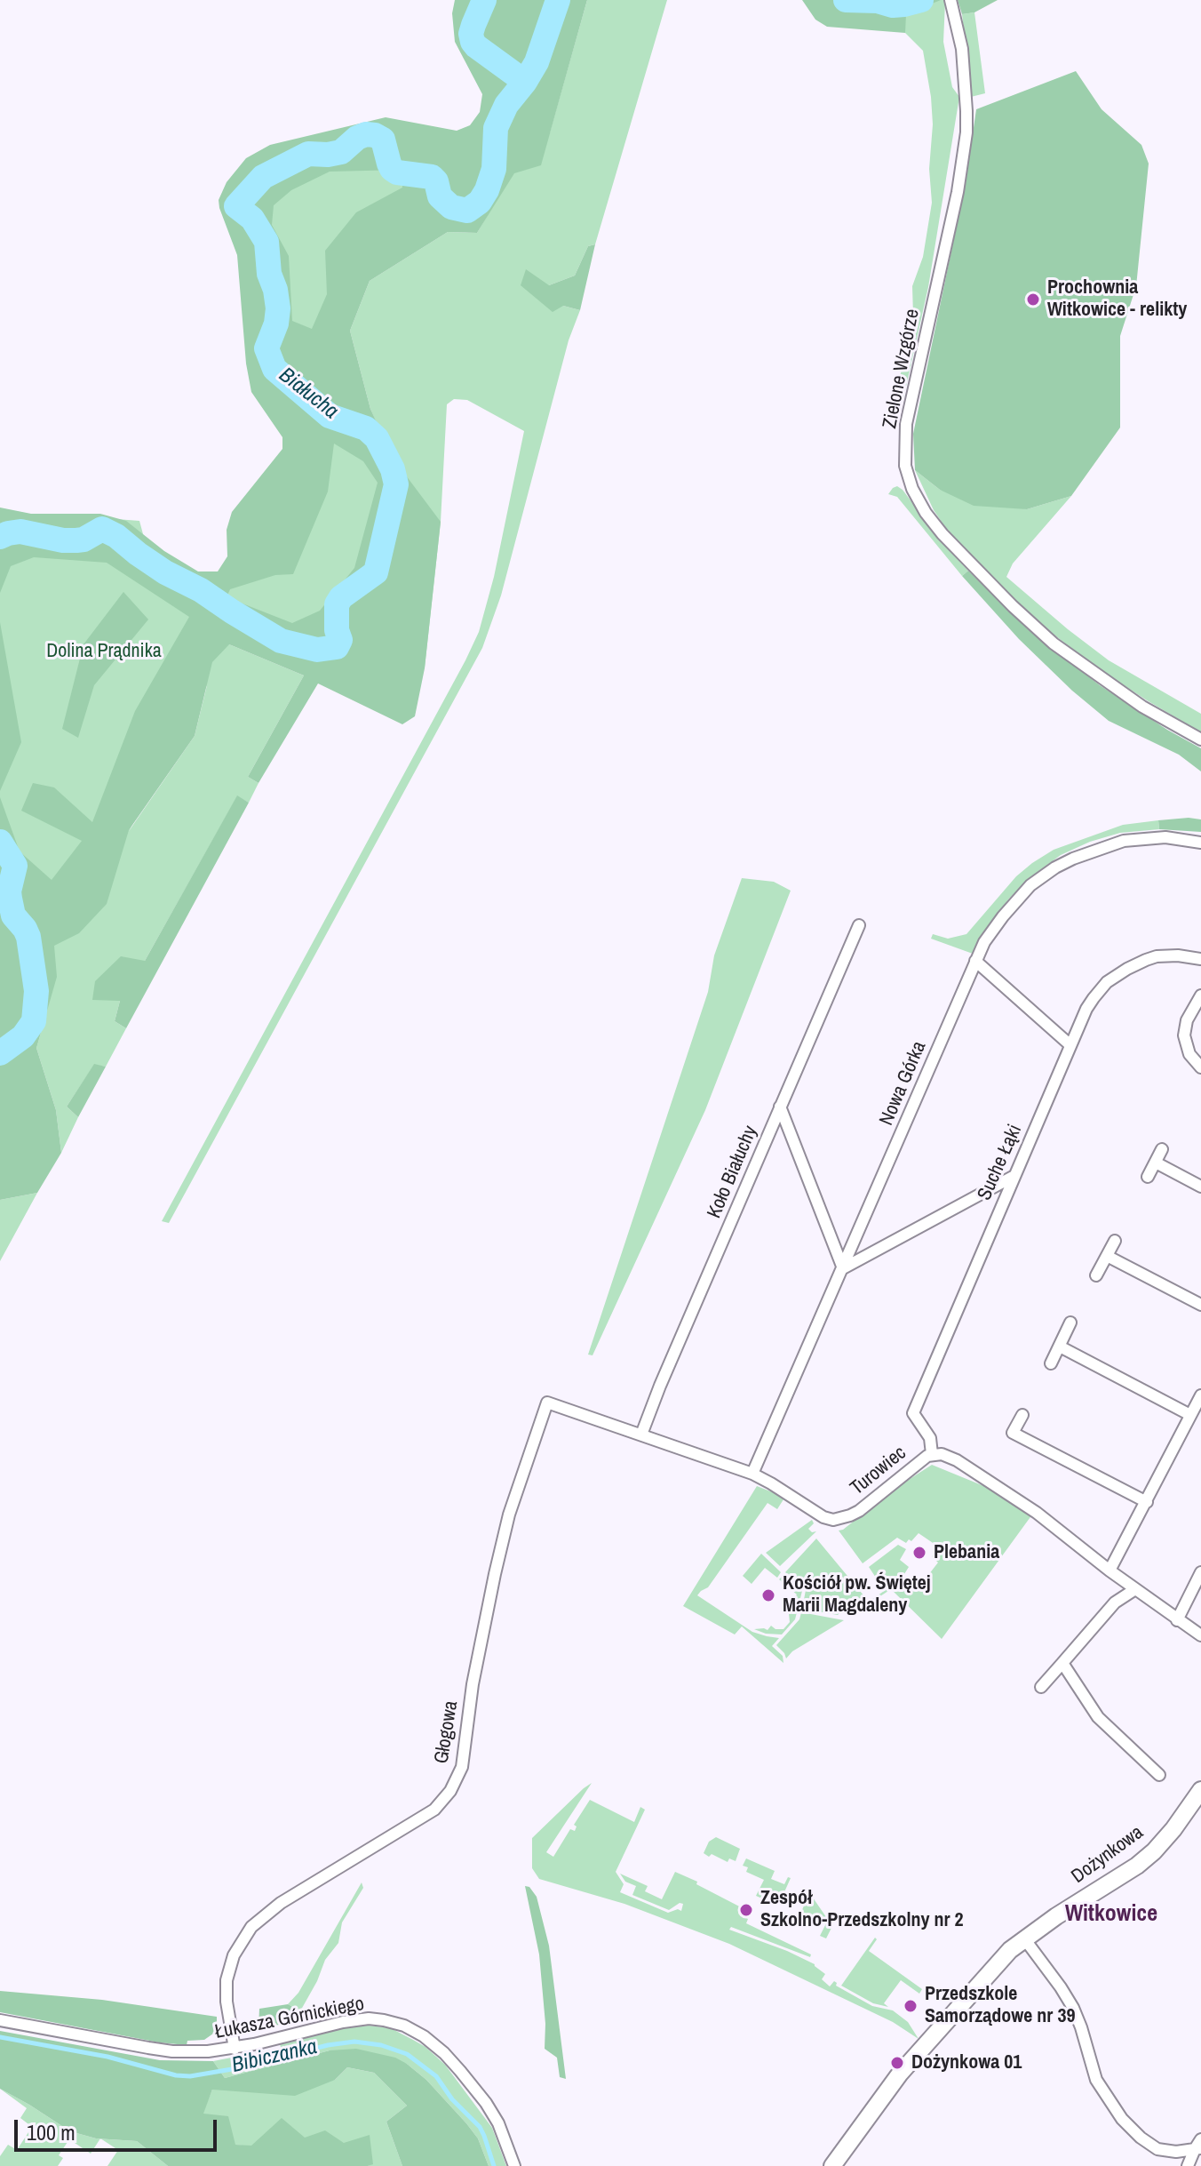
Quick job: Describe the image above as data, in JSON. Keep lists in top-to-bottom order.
{
  "streets": {
    "street": [
      "Zielone Wzgórze",
      "Nowa Górka",
      "Suche Łąki",
      "Koło Białuchy",
      "Turowiec",
      "Głogowa",
      "Dożynkowa",
      "Łukasza Górnickiego"
    ]
  },
  "crossings": [
    ["Nowa Górka", "Turowiec"],
    ["Suche Łąki", "Turowiec"],
    ["Koło Białuchy", "Turowiec"],
    ["Turowiec", "Głogowa"],
    ["Głogowa", "Łukasza Górnickiego"]
  ],
  "districts": ["Witkowice"],
  "water": ["Białucha", "Bibiczanka"],
  "parks": ["Dolina Prądnika"],
  "places": [
    "Prochownia Witkowice - relikty",
    "Plebania",
    "Kościół pw. Świętej Marii Magdaleny",
    "Zespół Szkolno-Przedszkolny nr 2",
    "Przedszkole Samorządowe nr 39",
    "Dożynkowa 01"
  ],
  "scale_bar": "100 m"
}
